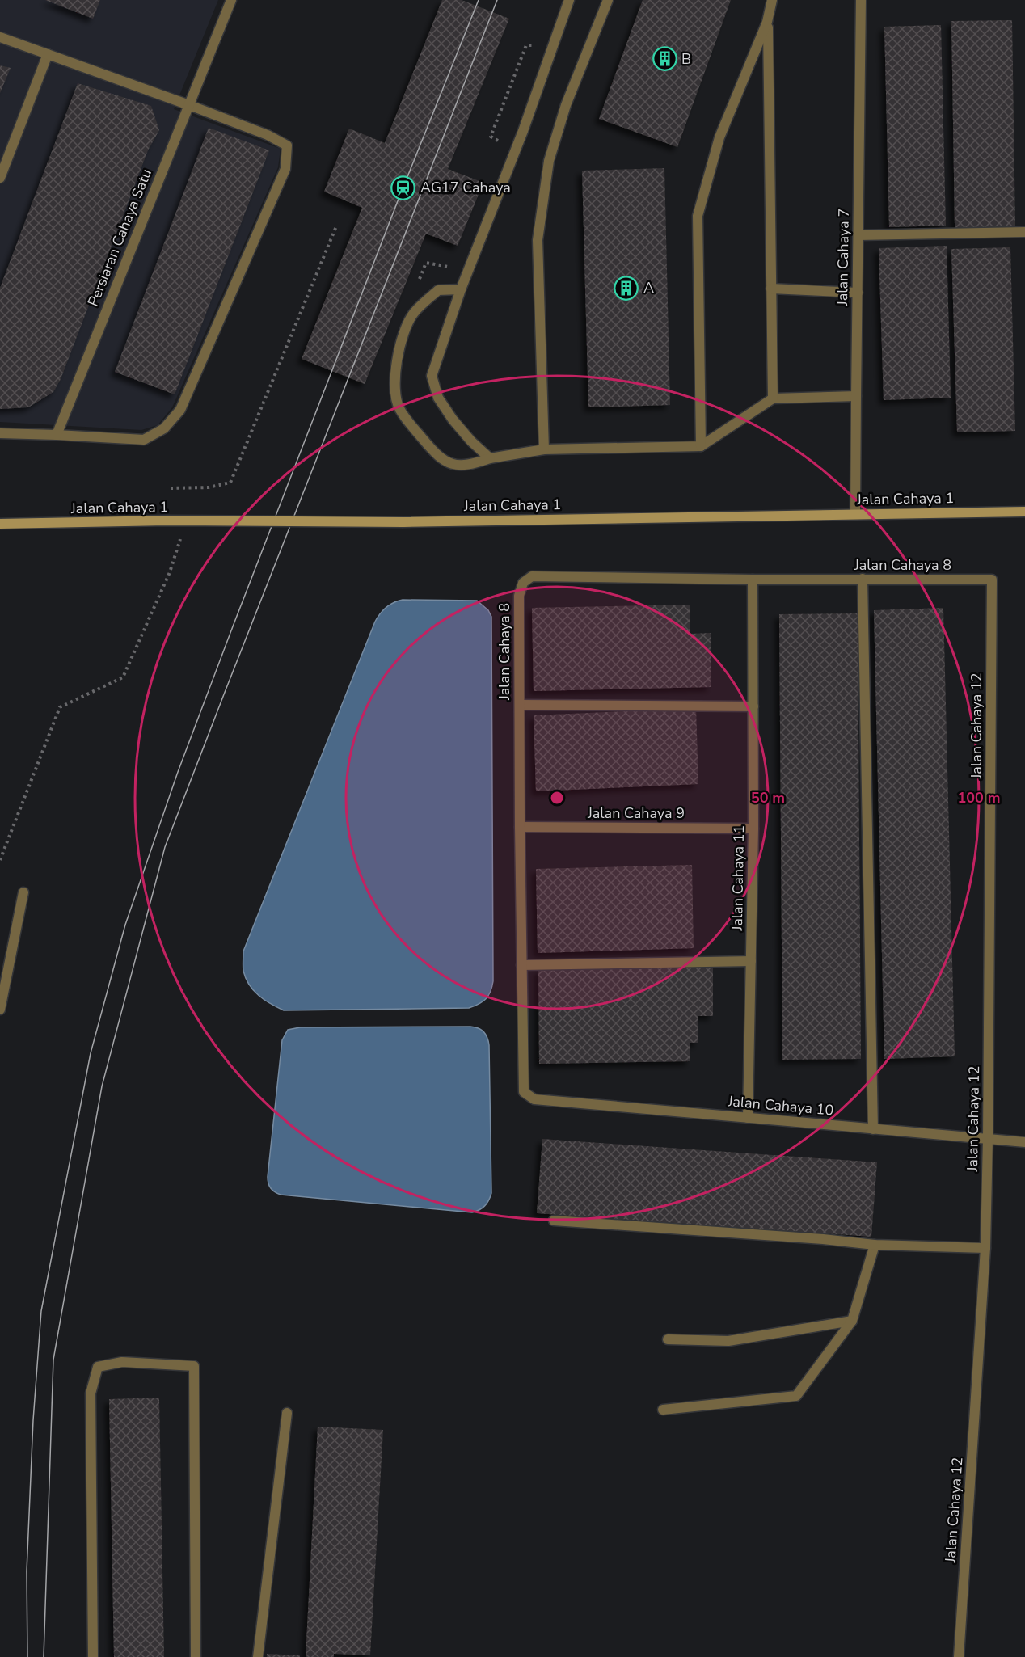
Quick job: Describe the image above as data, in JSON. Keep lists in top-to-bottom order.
{
  "streets": {
    "street": [
      "Persiaran Cahaya Satu",
      "Jalan Cahaya 7",
      "Jalan Cahaya 1",
      "Jalan Cahaya 8",
      "Jalan Cahaya 12",
      "Jalan Cahaya 9",
      "Jalan Cahaya 11",
      "Jalan Cahaya 10"
    ]
  },
  "crossings": [
    ["Jalan Cahaya 7", "Jalan Cahaya 1"],
    ["Jalan Cahaya 8", "Jalan Cahaya 12"],
    ["Jalan Cahaya 8", "Jalan Cahaya 9"],
    ["Jalan Cahaya 8", "Jalan Cahaya 11"],
    ["Jalan Cahaya 8", "Jalan Cahaya 10"],
    ["Jalan Cahaya 12", "Jalan Cahaya 10"],
    ["Jalan Cahaya 9", "Jalan Cahaya 11"],
    ["Jalan Cahaya 11", "Jalan Cahaya 10"]
  ],
  "places": {
    "building": ["B", "A"],
    "station": ["AG17 Cahaya"]
  },
  "rings": ["50 m", "100 m"]
}
